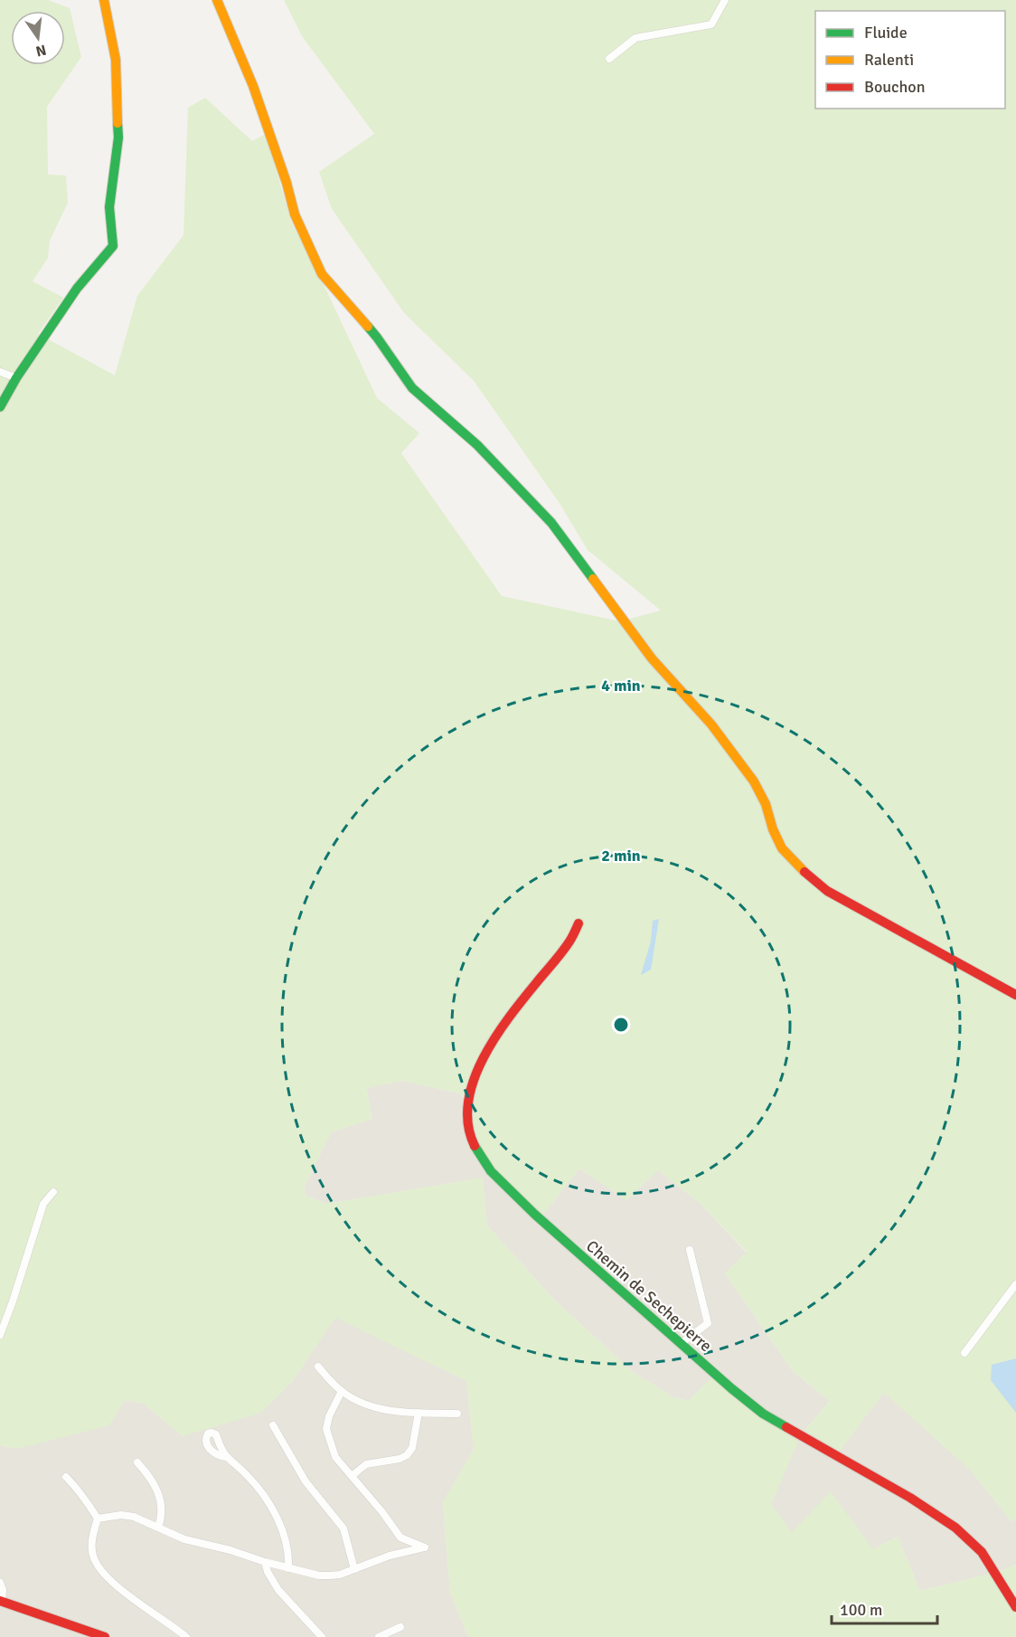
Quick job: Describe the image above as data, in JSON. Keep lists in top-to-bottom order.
{
  "streets": {
    "street": ["Chemin de Sechepierre"]
  },
  "legend": ["Fluide", "Ralenti", "Bouchon"],
  "scale_bar": "100 m",
  "north": "bottom",
  "rings": ["4 min", "2 min"]
}
